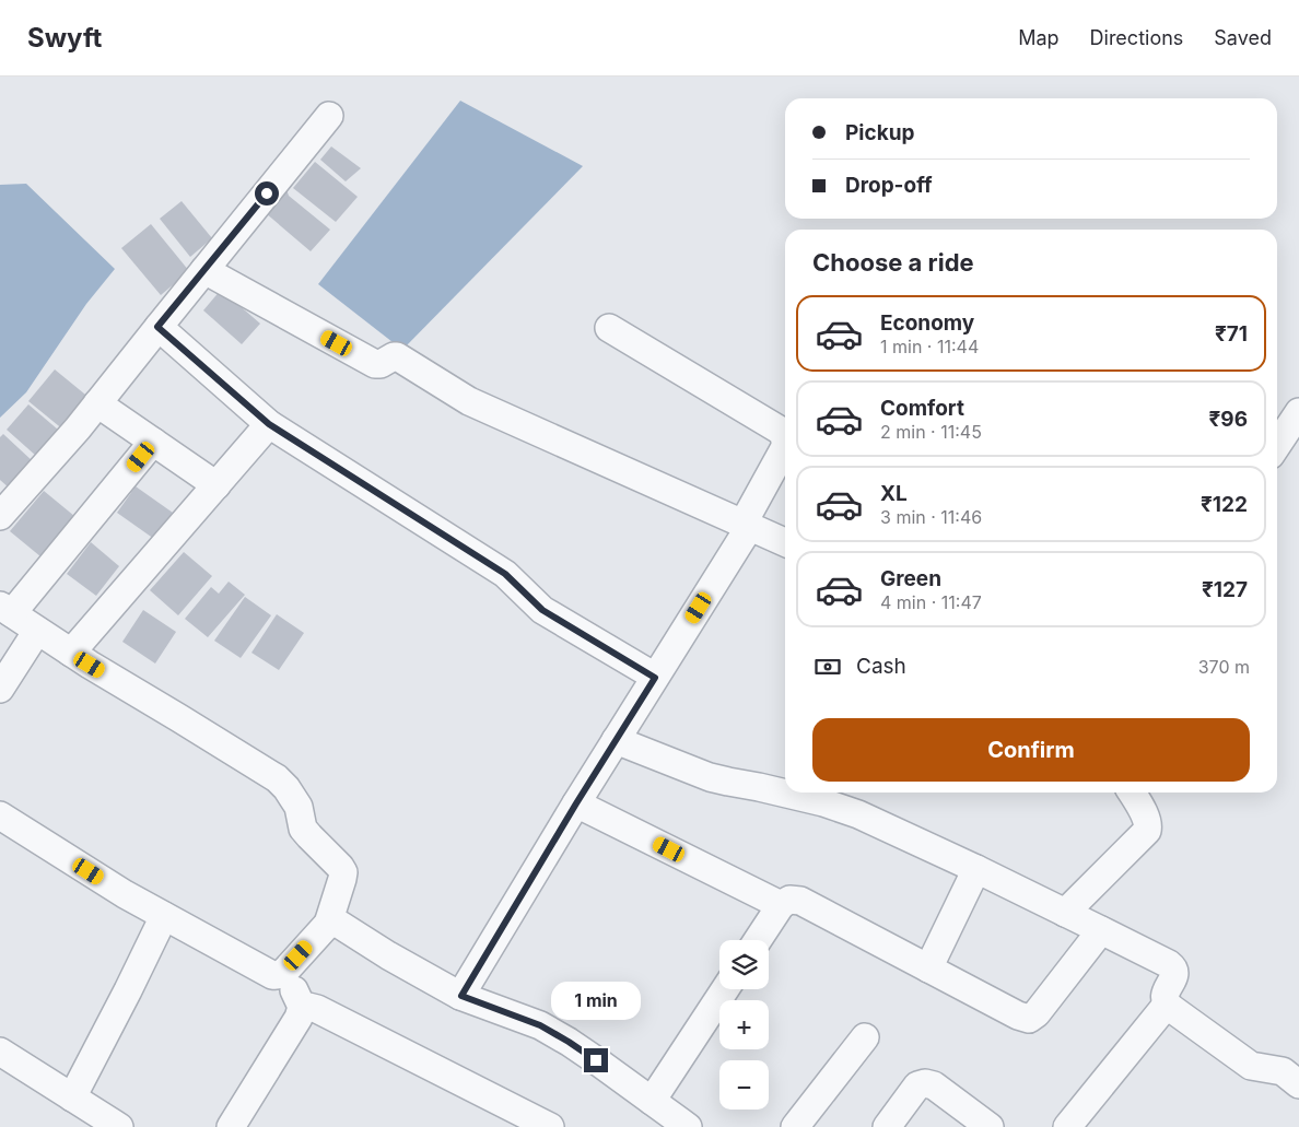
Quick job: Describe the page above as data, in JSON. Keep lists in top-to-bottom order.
{
  "page": {
    "header": "Swyft",
    "nav": ["Map", "Directions", "Saved"],
    "banner": ["Pickup", "Drop-off"],
    "heading": "Choose a ride",
    "list": [
      {
        "name": "Economy",
        "note": "1 min · 11:44",
        "value": "₹71"
      },
      {
        "name": "Comfort",
        "note": "2 min · 11:45",
        "value": "₹96"
      },
      {
        "name": "XL",
        "note": "3 min · 11:46",
        "value": "₹122"
      },
      {
        "name": "Green",
        "note": "4 min · 11:47",
        "value": "₹127"
      }
    ],
    "pay": ["Cash", "370 m"],
    "buttons": "Confirm",
    "map_buttons": ["+", "−"],
    "bubble": "1 min"
  }
}
